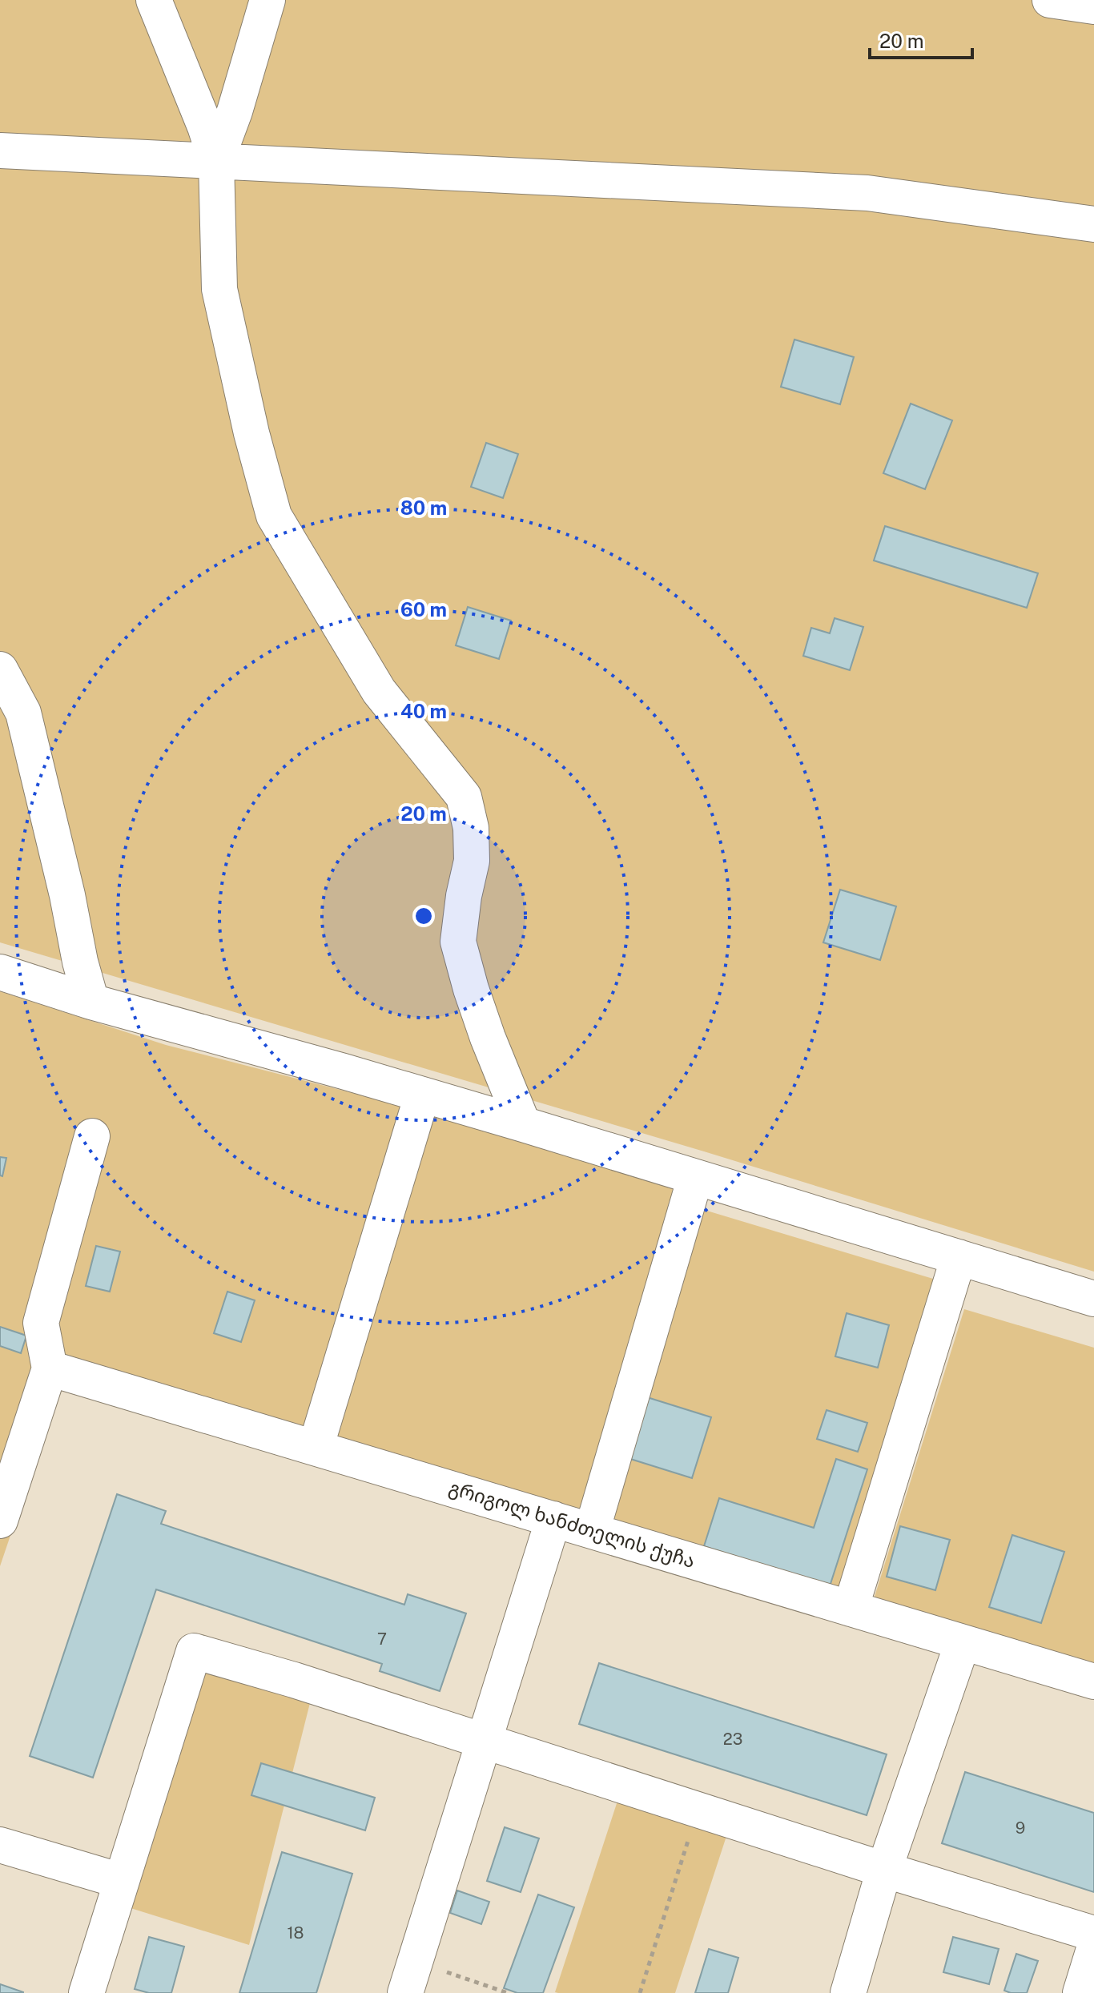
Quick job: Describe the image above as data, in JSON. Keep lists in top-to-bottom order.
{
  "streets": {
    "street": ["გრიგოლ ხანძთელის ქუჩა"]
  },
  "house_numbers": [
    "7",
    "23",
    "9",
    "18"
  ],
  "scale_bar": "20 m",
  "rings": [
    "80 m",
    "60 m",
    "40 m",
    "20 m"
  ]
}
